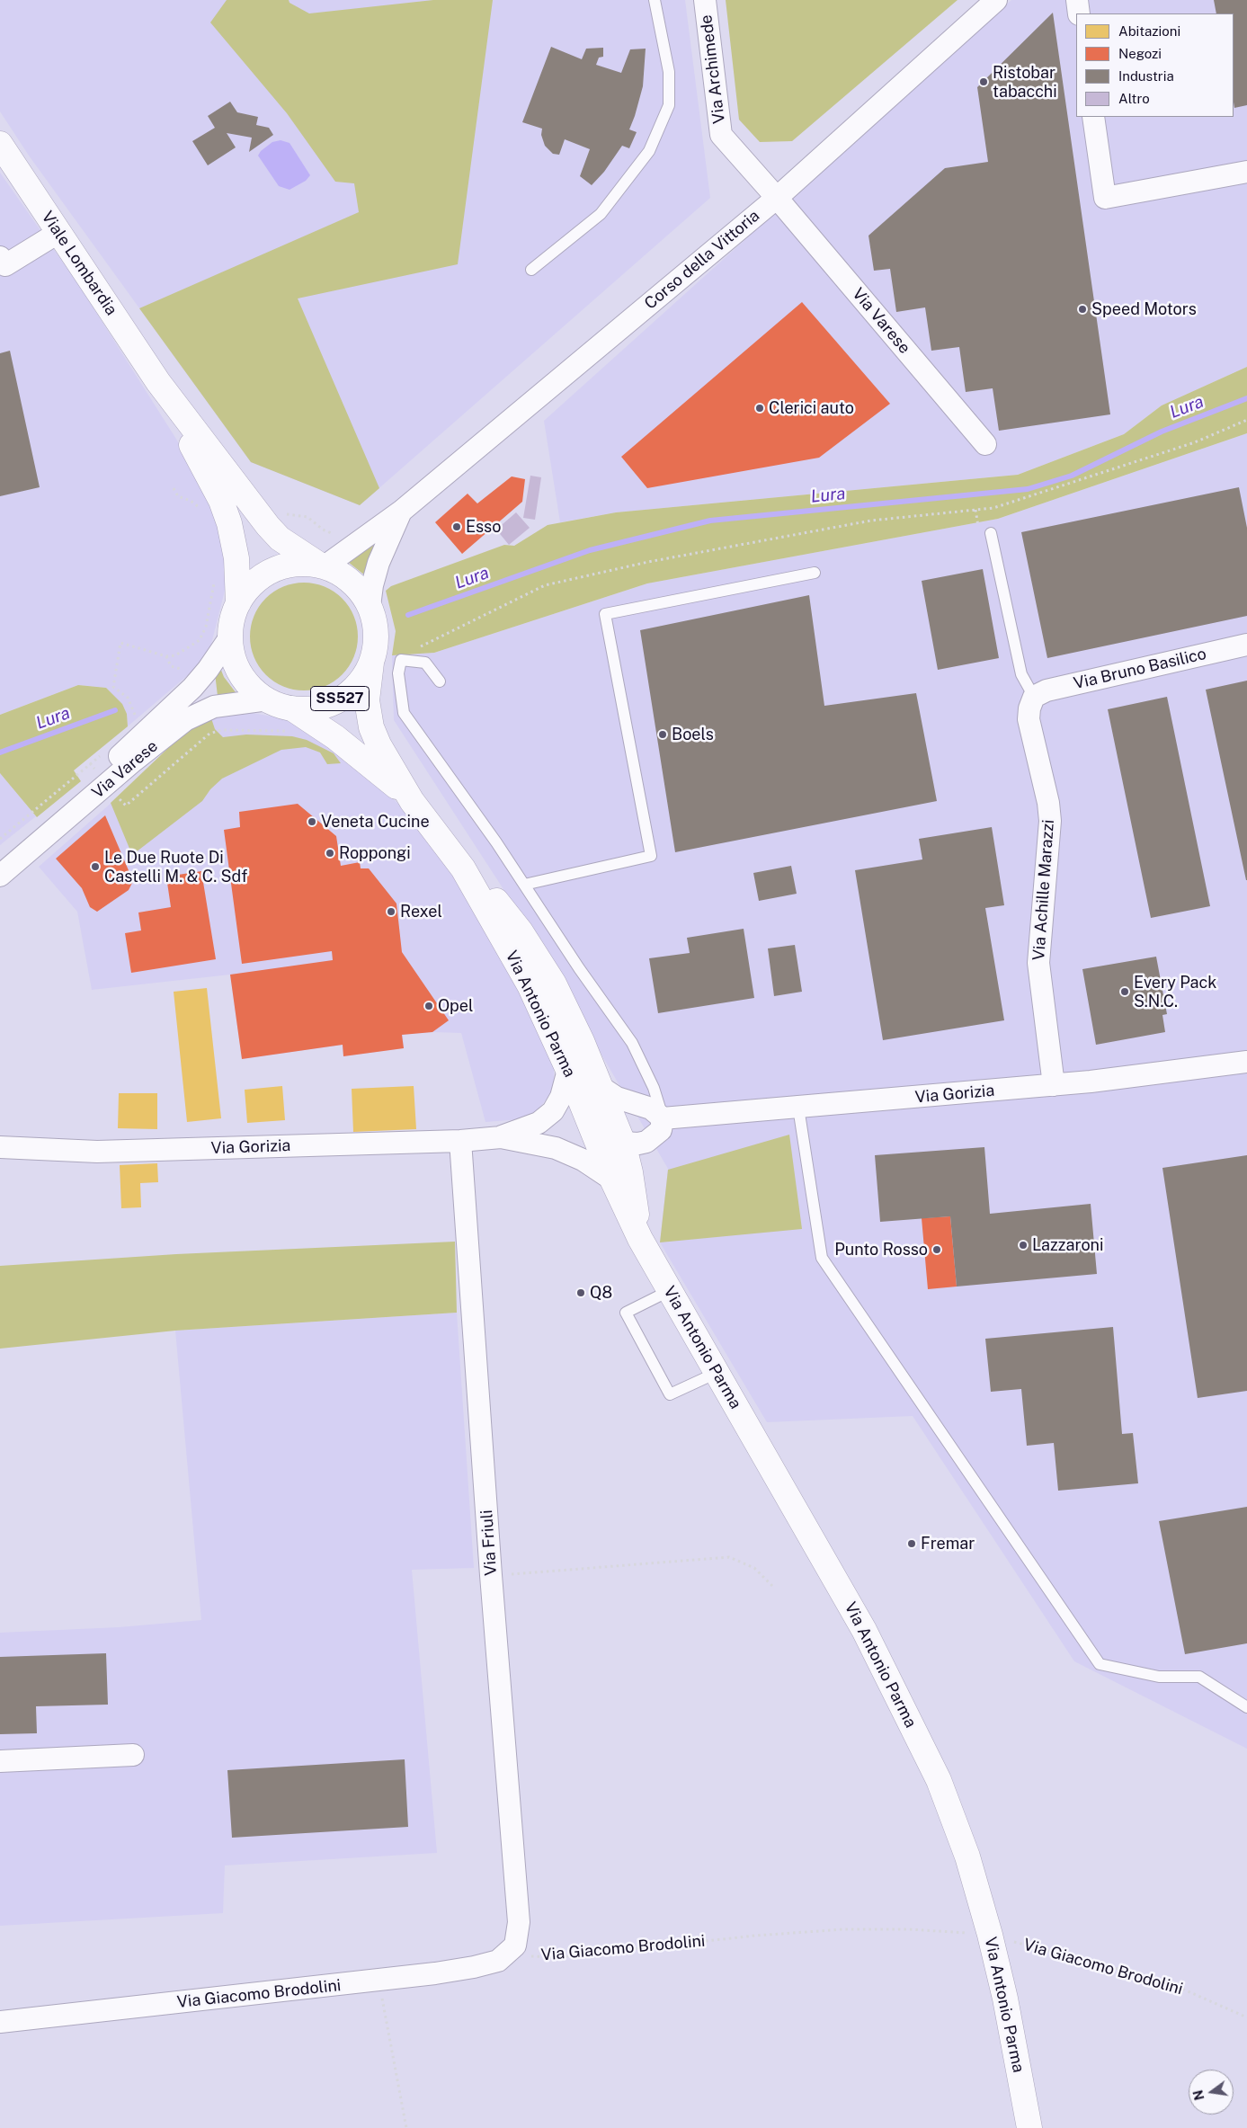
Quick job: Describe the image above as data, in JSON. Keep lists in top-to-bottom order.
{
  "streets": {
    "main road": ["Viale Lombardia", "SS527", "Via Antonio Parma"],
    "street": [
      "Via Archimede",
      "Corso della Vittoria",
      "Via Varese",
      "Via Bruno Basilico",
      "Via Achille Marazzi",
      "Via Gorizia",
      "Via Friuli",
      "Via Giacomo Brodolini"
    ]
  },
  "crossings": [
    ["Via Archimede", "Corso della Vittoria"],
    ["Via Archimede", "Via Varese"],
    ["Corso della Vittoria", "Viale Lombardia"],
    ["Corso della Vittoria", "Via Varese"],
    ["Corso della Vittoria", "SS527"],
    ["Corso della Vittoria", "Via Antonio Parma"],
    ["Viale Lombardia", "Via Varese"],
    ["Viale Lombardia", "SS527"],
    ["Viale Lombardia", "Via Antonio Parma"],
    ["Via Varese", "SS527"],
    ["Via Varese", "Via Antonio Parma"],
    ["Via Bruno Basilico", "Via Achille Marazzi"],
    ["SS527", "Via Antonio Parma"],
    ["Via Achille Marazzi", "Via Gorizia"],
    ["Via Antonio Parma", "Via Gorizia"],
    ["Via Antonio Parma", "Via Giacomo Brodolini"],
    ["Via Gorizia", "Via Friuli"],
    ["Via Friuli", "Via Giacomo Brodolini"]
  ],
  "water": ["Lura"],
  "places": [
    "Ristobar tabacchi",
    "Speed Motors",
    "Clerici auto",
    "Esso",
    "Boels",
    "Veneta Cucine",
    "Roppongi",
    "Le Due Ruote Di Castelli M. & C. Sdf",
    "Rexel",
    "Every Pack S.N.C.",
    "Opel",
    "Lazzaroni",
    "Punto Rosso",
    "Q8",
    "Fremar"
  ],
  "legend": [
    "Abitazioni",
    "Negozi",
    "Industria",
    "Altro"
  ],
  "north": "left"
}
